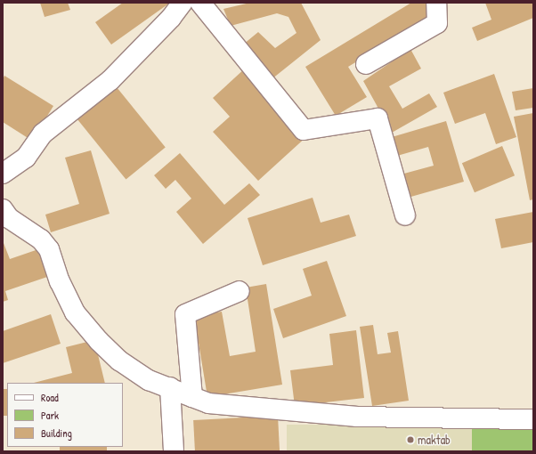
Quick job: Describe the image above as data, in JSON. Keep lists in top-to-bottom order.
{
  "places": ["maktab"],
  "legend": ["Road", "Park", "Building"]
}
